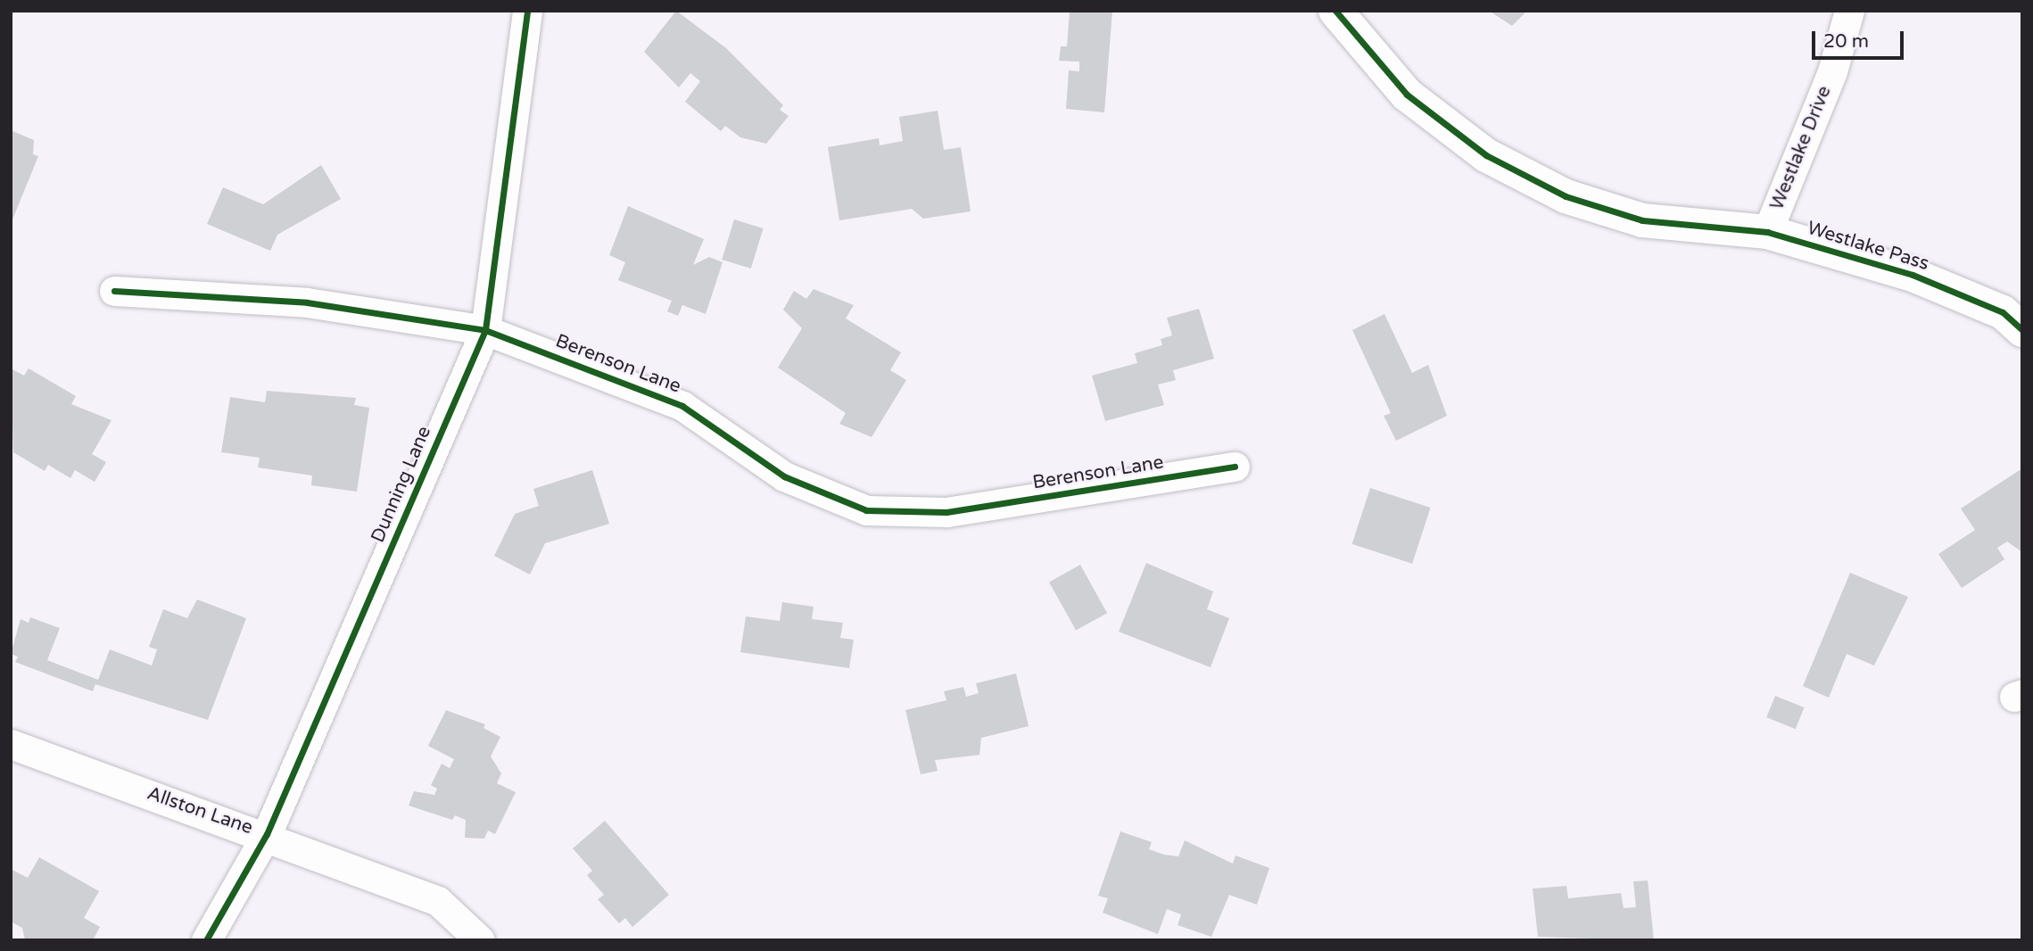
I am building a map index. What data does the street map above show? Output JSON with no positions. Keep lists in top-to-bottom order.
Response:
{
  "streets": {
    "street": [
      "Westlake Drive",
      "Westlake Pass",
      "Berenson Lane",
      "Dunning Lane",
      "Allston Lane"
    ]
  },
  "crossings": [
    ["Westlake Drive", "Westlake Pass"],
    ["Berenson Lane", "Dunning Lane"],
    ["Dunning Lane", "Allston Lane"]
  ],
  "scale_bar": "20 m"
}
